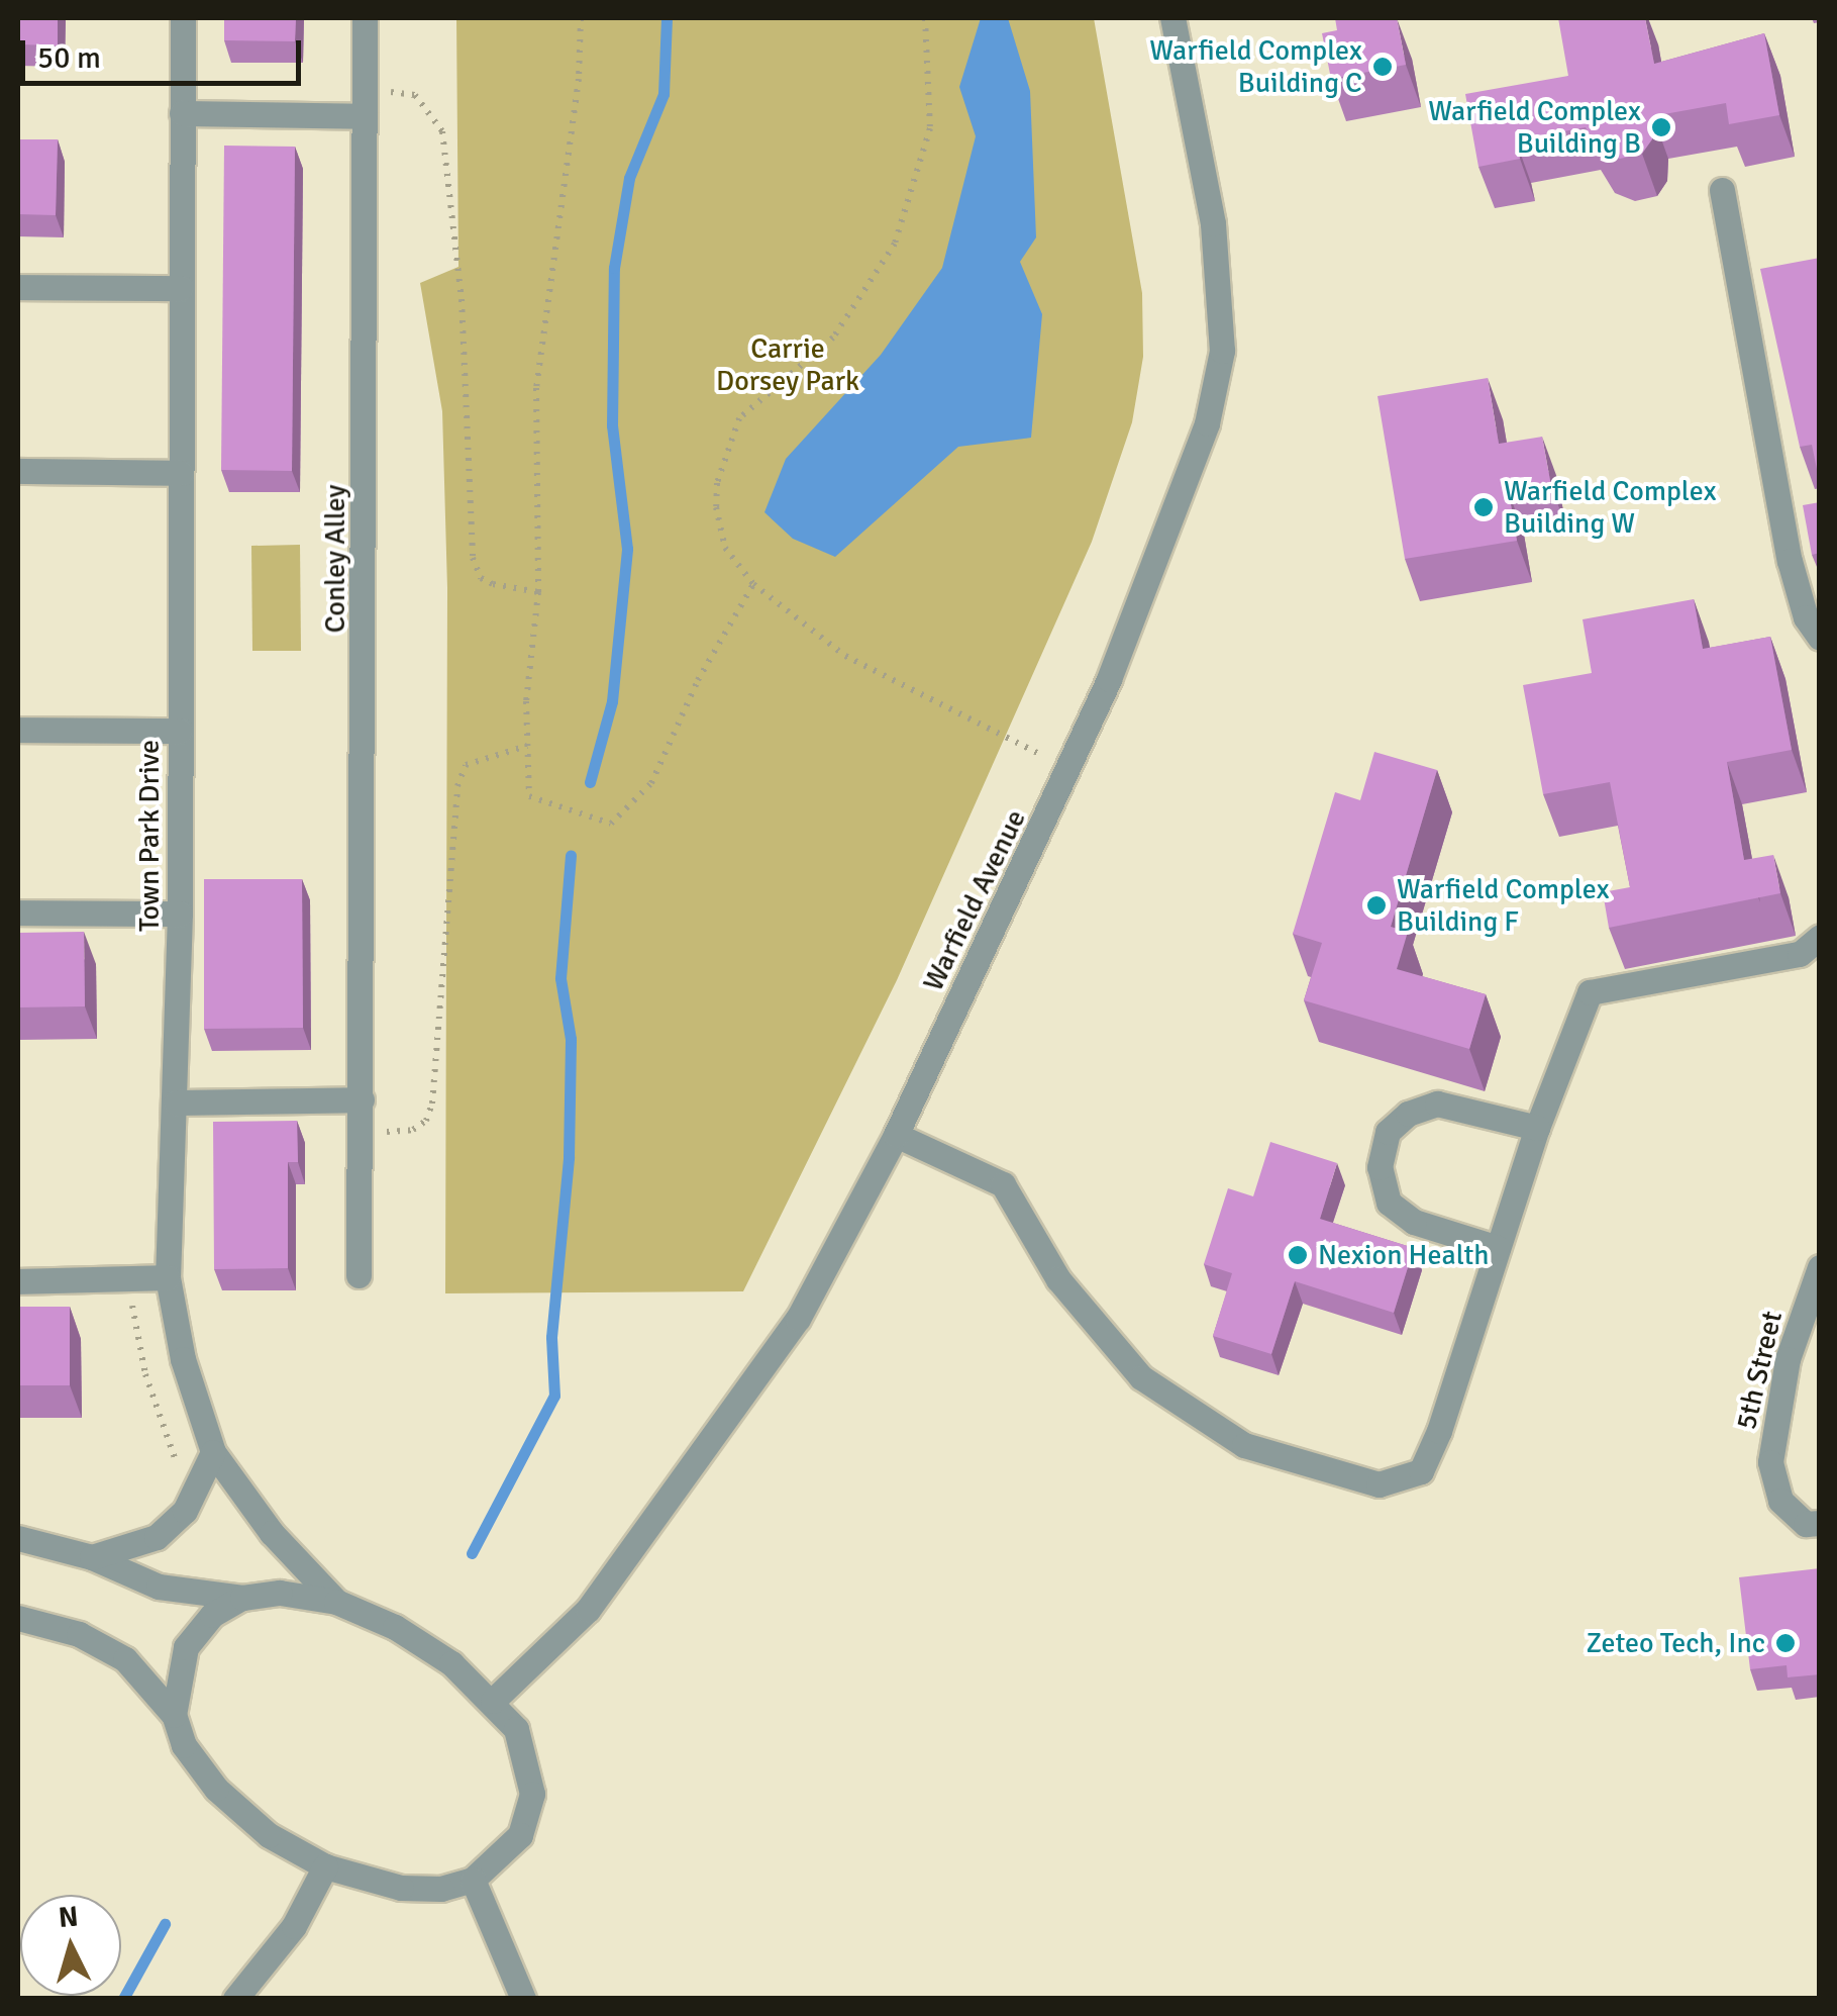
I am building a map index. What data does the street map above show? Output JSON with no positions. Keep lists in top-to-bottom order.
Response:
{
  "streets": {
    "street": [
      "Conley Alley",
      "Town Park Drive",
      "Warfield Avenue",
      "5th Street"
    ]
  },
  "crossings": [
    ["Town Park Drive", "Warfield Avenue"]
  ],
  "parks": ["Carrie Dorsey Park"],
  "places": [
    "Warfield Complex Building C",
    "Warfield Complex Building B",
    "Warfield Complex Building W",
    "Warfield Complex Building F",
    "Nexion Health",
    "Zeteo Tech, Inc"
  ],
  "scale_bar": "50 m",
  "north": "top"
}
